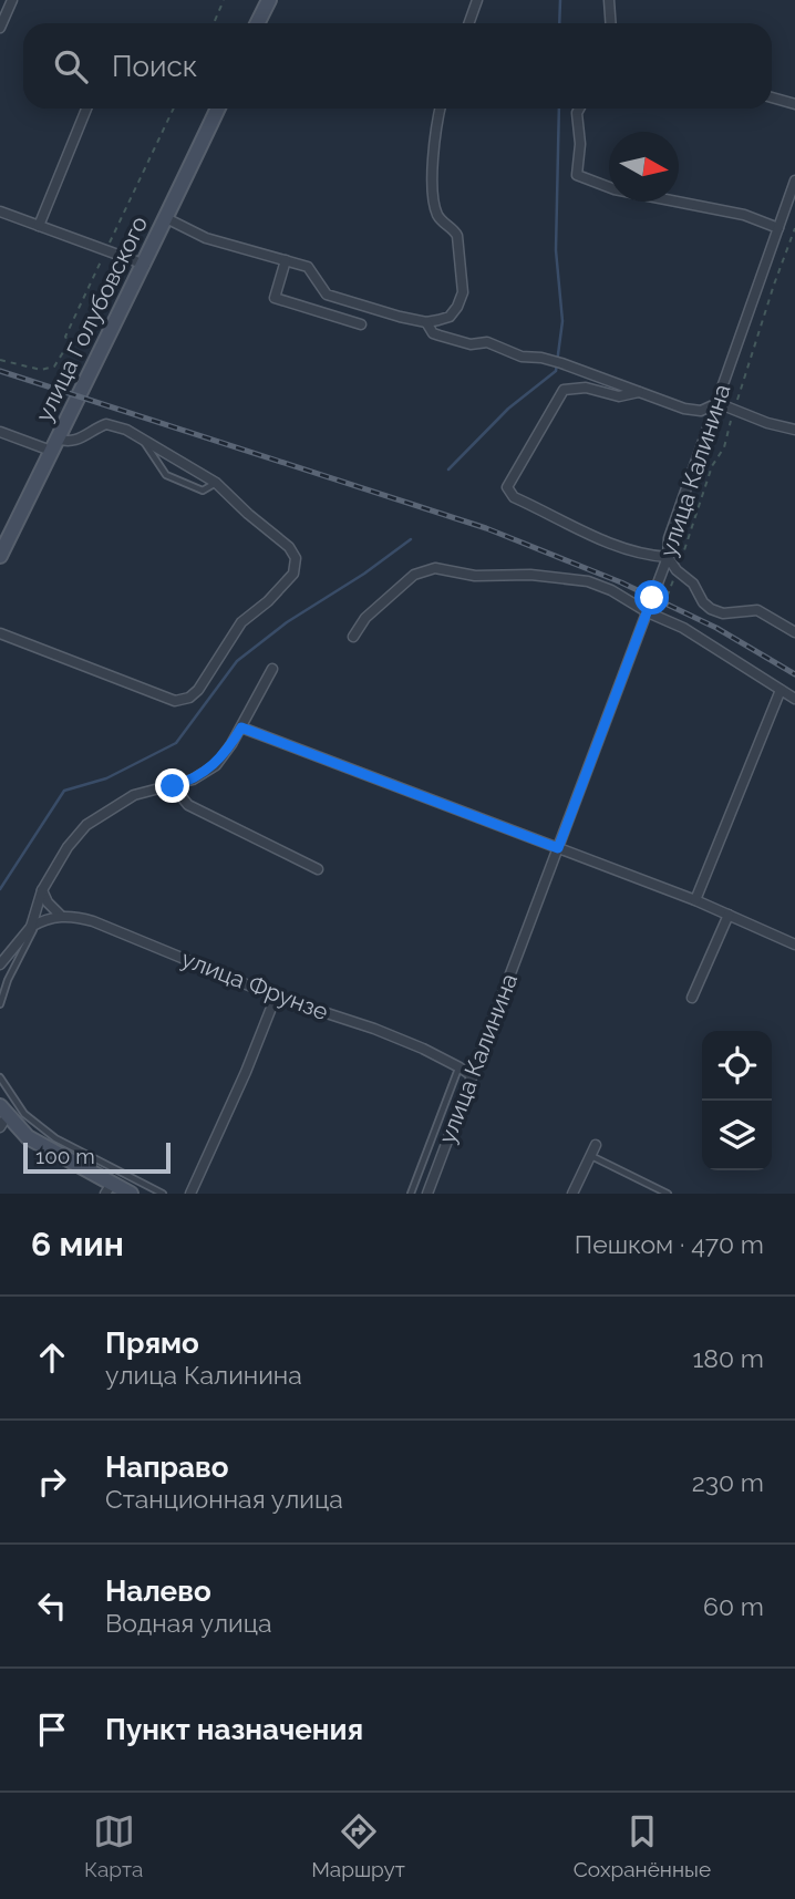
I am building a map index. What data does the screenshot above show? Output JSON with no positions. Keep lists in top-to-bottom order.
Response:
{
  "streets": {
    "street": ["улица Голубовского", "улица Калинина", "улица Фрунзе"]
  },
  "crossings": [
    ["улица Калинина", "улица Фрунзе"]
  ],
  "scale_bar": "100 m",
  "north": "right",
  "page": {
    "search": "Поиск",
    "scale": "100 m",
    "heading": ["6 мин", "Пешком · 470 m"],
    "list": [
      ["Прямо", "улица Калинина", "180 m"],
      ["Направо", "Станционная улица", "230 m"],
      ["Налево", "Водная улица", "60 m"],
      "Пункт назначения"
    ],
    "nav": ["Карта", "Маршрут", "Сохранённые"]
  }
}
